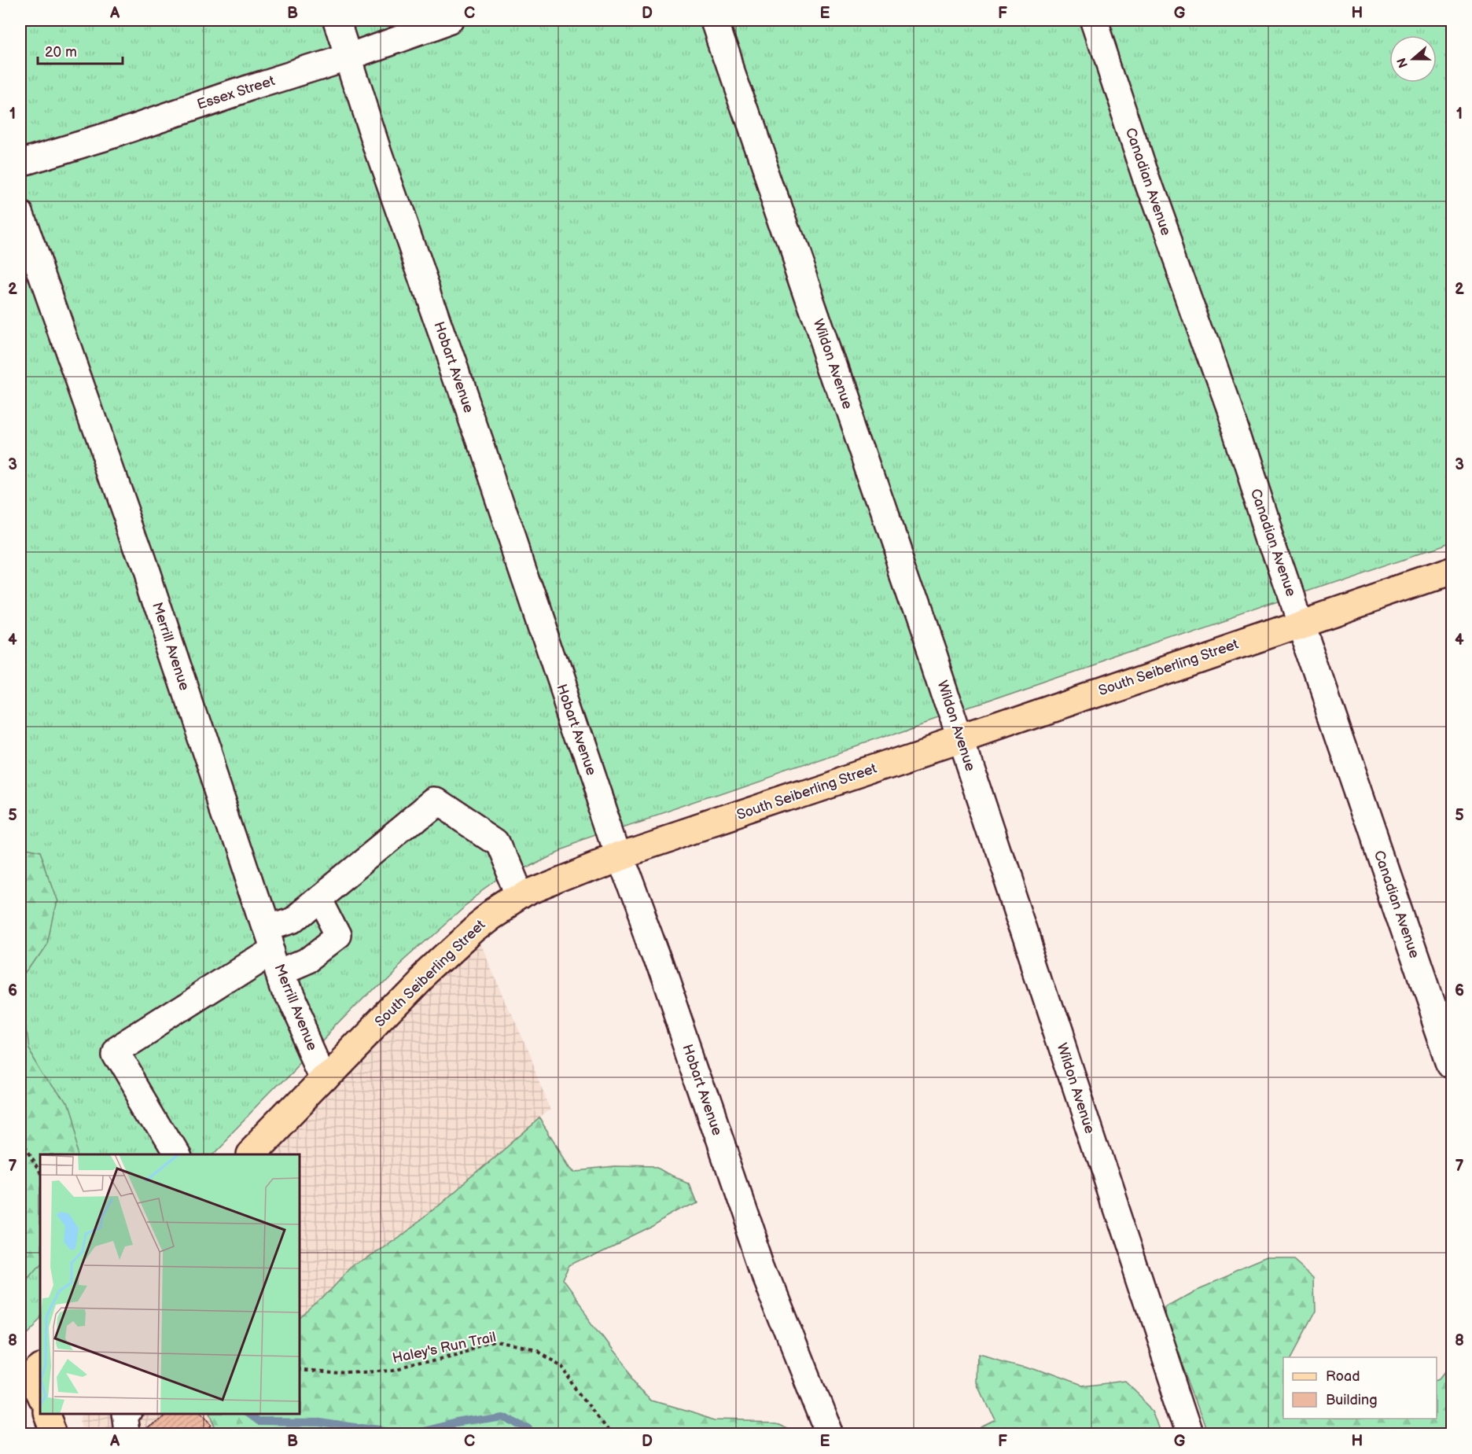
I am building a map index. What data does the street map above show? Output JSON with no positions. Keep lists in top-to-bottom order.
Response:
{
  "streets": {
    "main road": ["South Seiberling Street"],
    "street": [
      "Essex Street",
      "Canadian Avenue",
      "Wildon Avenue",
      "Hobart Avenue",
      "Merrill Avenue"
    ],
    "path": ["Haley's Run Trail"]
  },
  "crossings": [
    ["Essex Street", "Hobart Avenue"],
    ["Canadian Avenue", "South Seiberling Street"],
    ["Wildon Avenue", "South Seiberling Street"],
    ["Hobart Avenue", "South Seiberling Street"],
    ["Merrill Avenue", "South Seiberling Street"]
  ],
  "legend": ["Road", "Building"],
  "scale_bar": "20 m",
  "north": "left",
  "grid": {
    "columns": [
      "A",
      "B",
      "C",
      "D",
      "E",
      "F",
      "G",
      "H"
    ],
    "rows": [
      "1",
      "2",
      "3",
      "4",
      "5",
      "6",
      "7",
      "8"
    ]
  }
}
